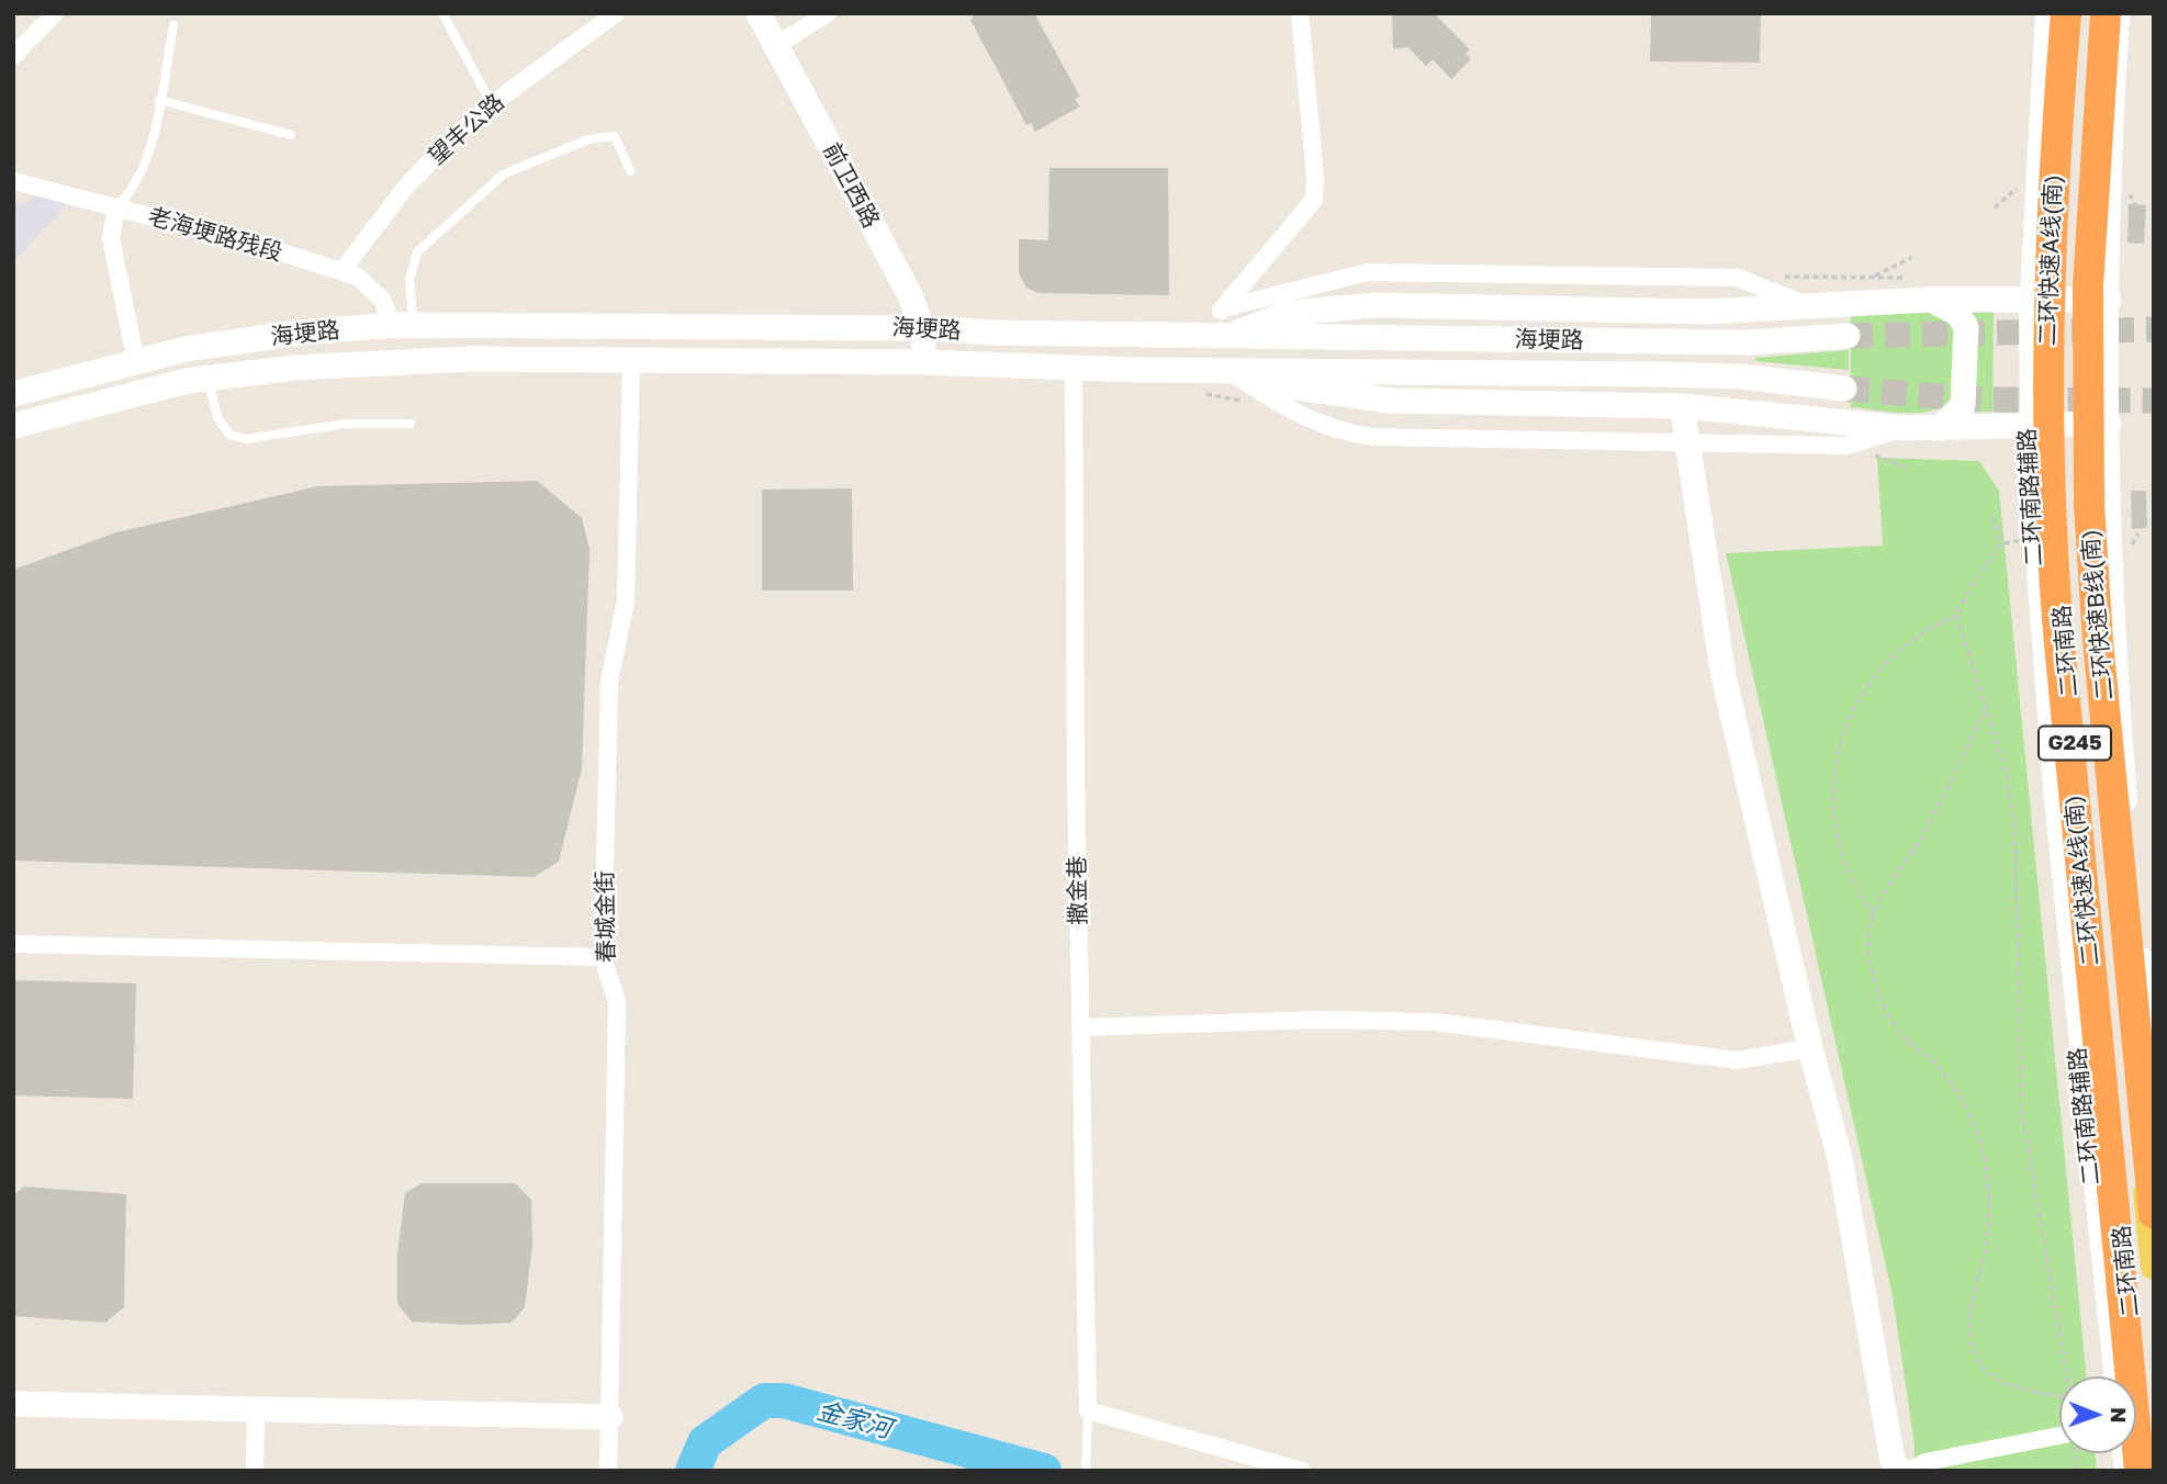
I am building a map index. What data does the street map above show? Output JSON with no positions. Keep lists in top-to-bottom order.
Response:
{
  "streets": {
    "highway": ["二环快速A线(南)", "二环快速B线(南)"],
    "main road": [
      "前卫西路",
      "海埂路",
      "二环南路",
      "G245"
    ],
    "street": [
      "望丰公路",
      "老海埂路残段",
      "二环南路辅路",
      "撒金巷",
      "春城金街"
    ]
  },
  "crossings": [
    ["望丰公路", "老海埂路残段"],
    ["前卫西路", "海埂路"],
    ["老海埂路残段", "海埂路"],
    ["海埂路", "撒金巷"],
    ["海埂路", "春城金街"],
    ["二环南路辅路", "二环南路"],
    ["二环快速B线(南)", "二环南路"]
  ],
  "water": ["金家河"],
  "north": "right"
}
